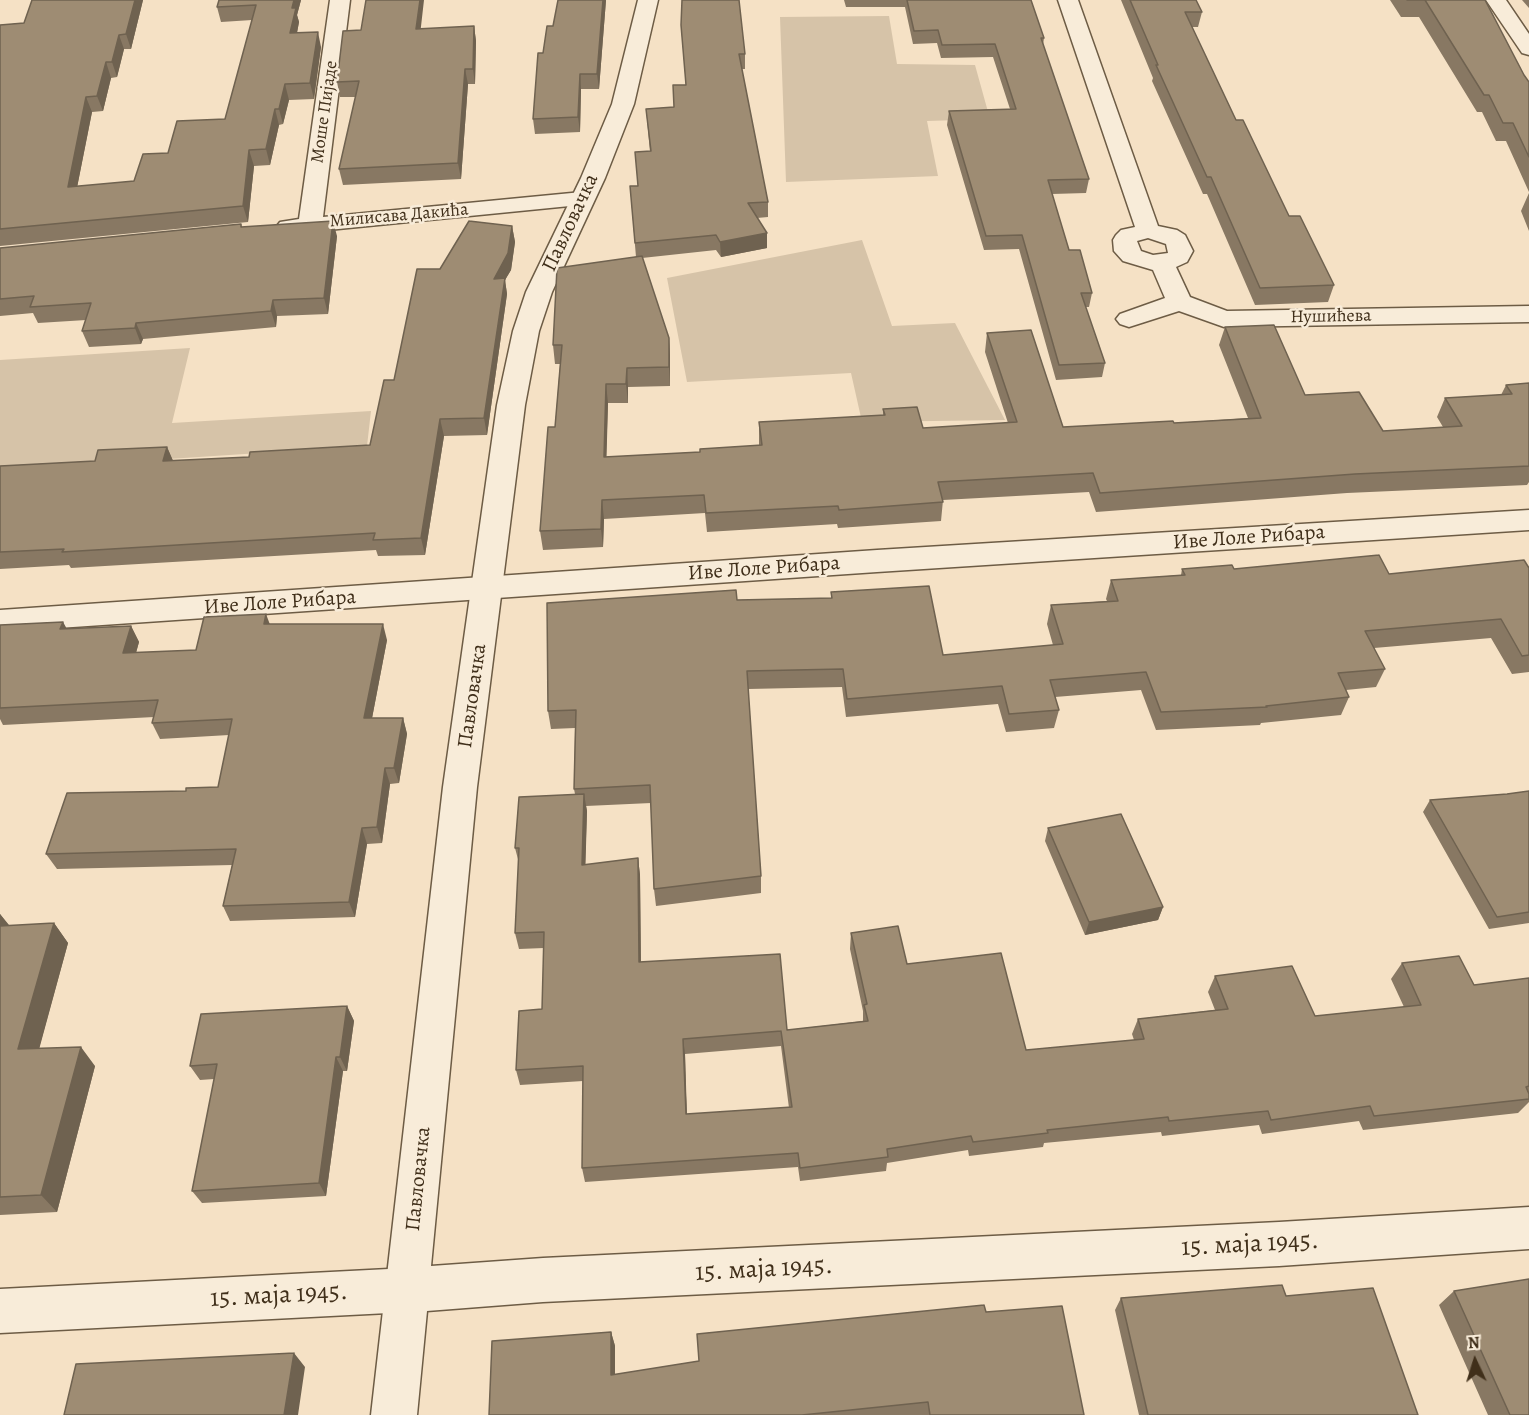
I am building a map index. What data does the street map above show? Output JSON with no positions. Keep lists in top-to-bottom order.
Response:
{
  "streets": {
    "street": [
      "Моше Пијаде",
      "Милисава Дакића",
      "Павловачка",
      "Нушићева",
      "Иве Лоле Рибара",
      "15. маја 1945."
    ]
  },
  "crossings": [
    ["Моше Пијаде", "Милисава Дакића"],
    ["Милисава Дакића", "Павловачка"],
    ["Павловачка", "Иве Лоле Рибара"],
    ["Павловачка", "15. маја 1945."]
  ],
  "north": "top"
}
